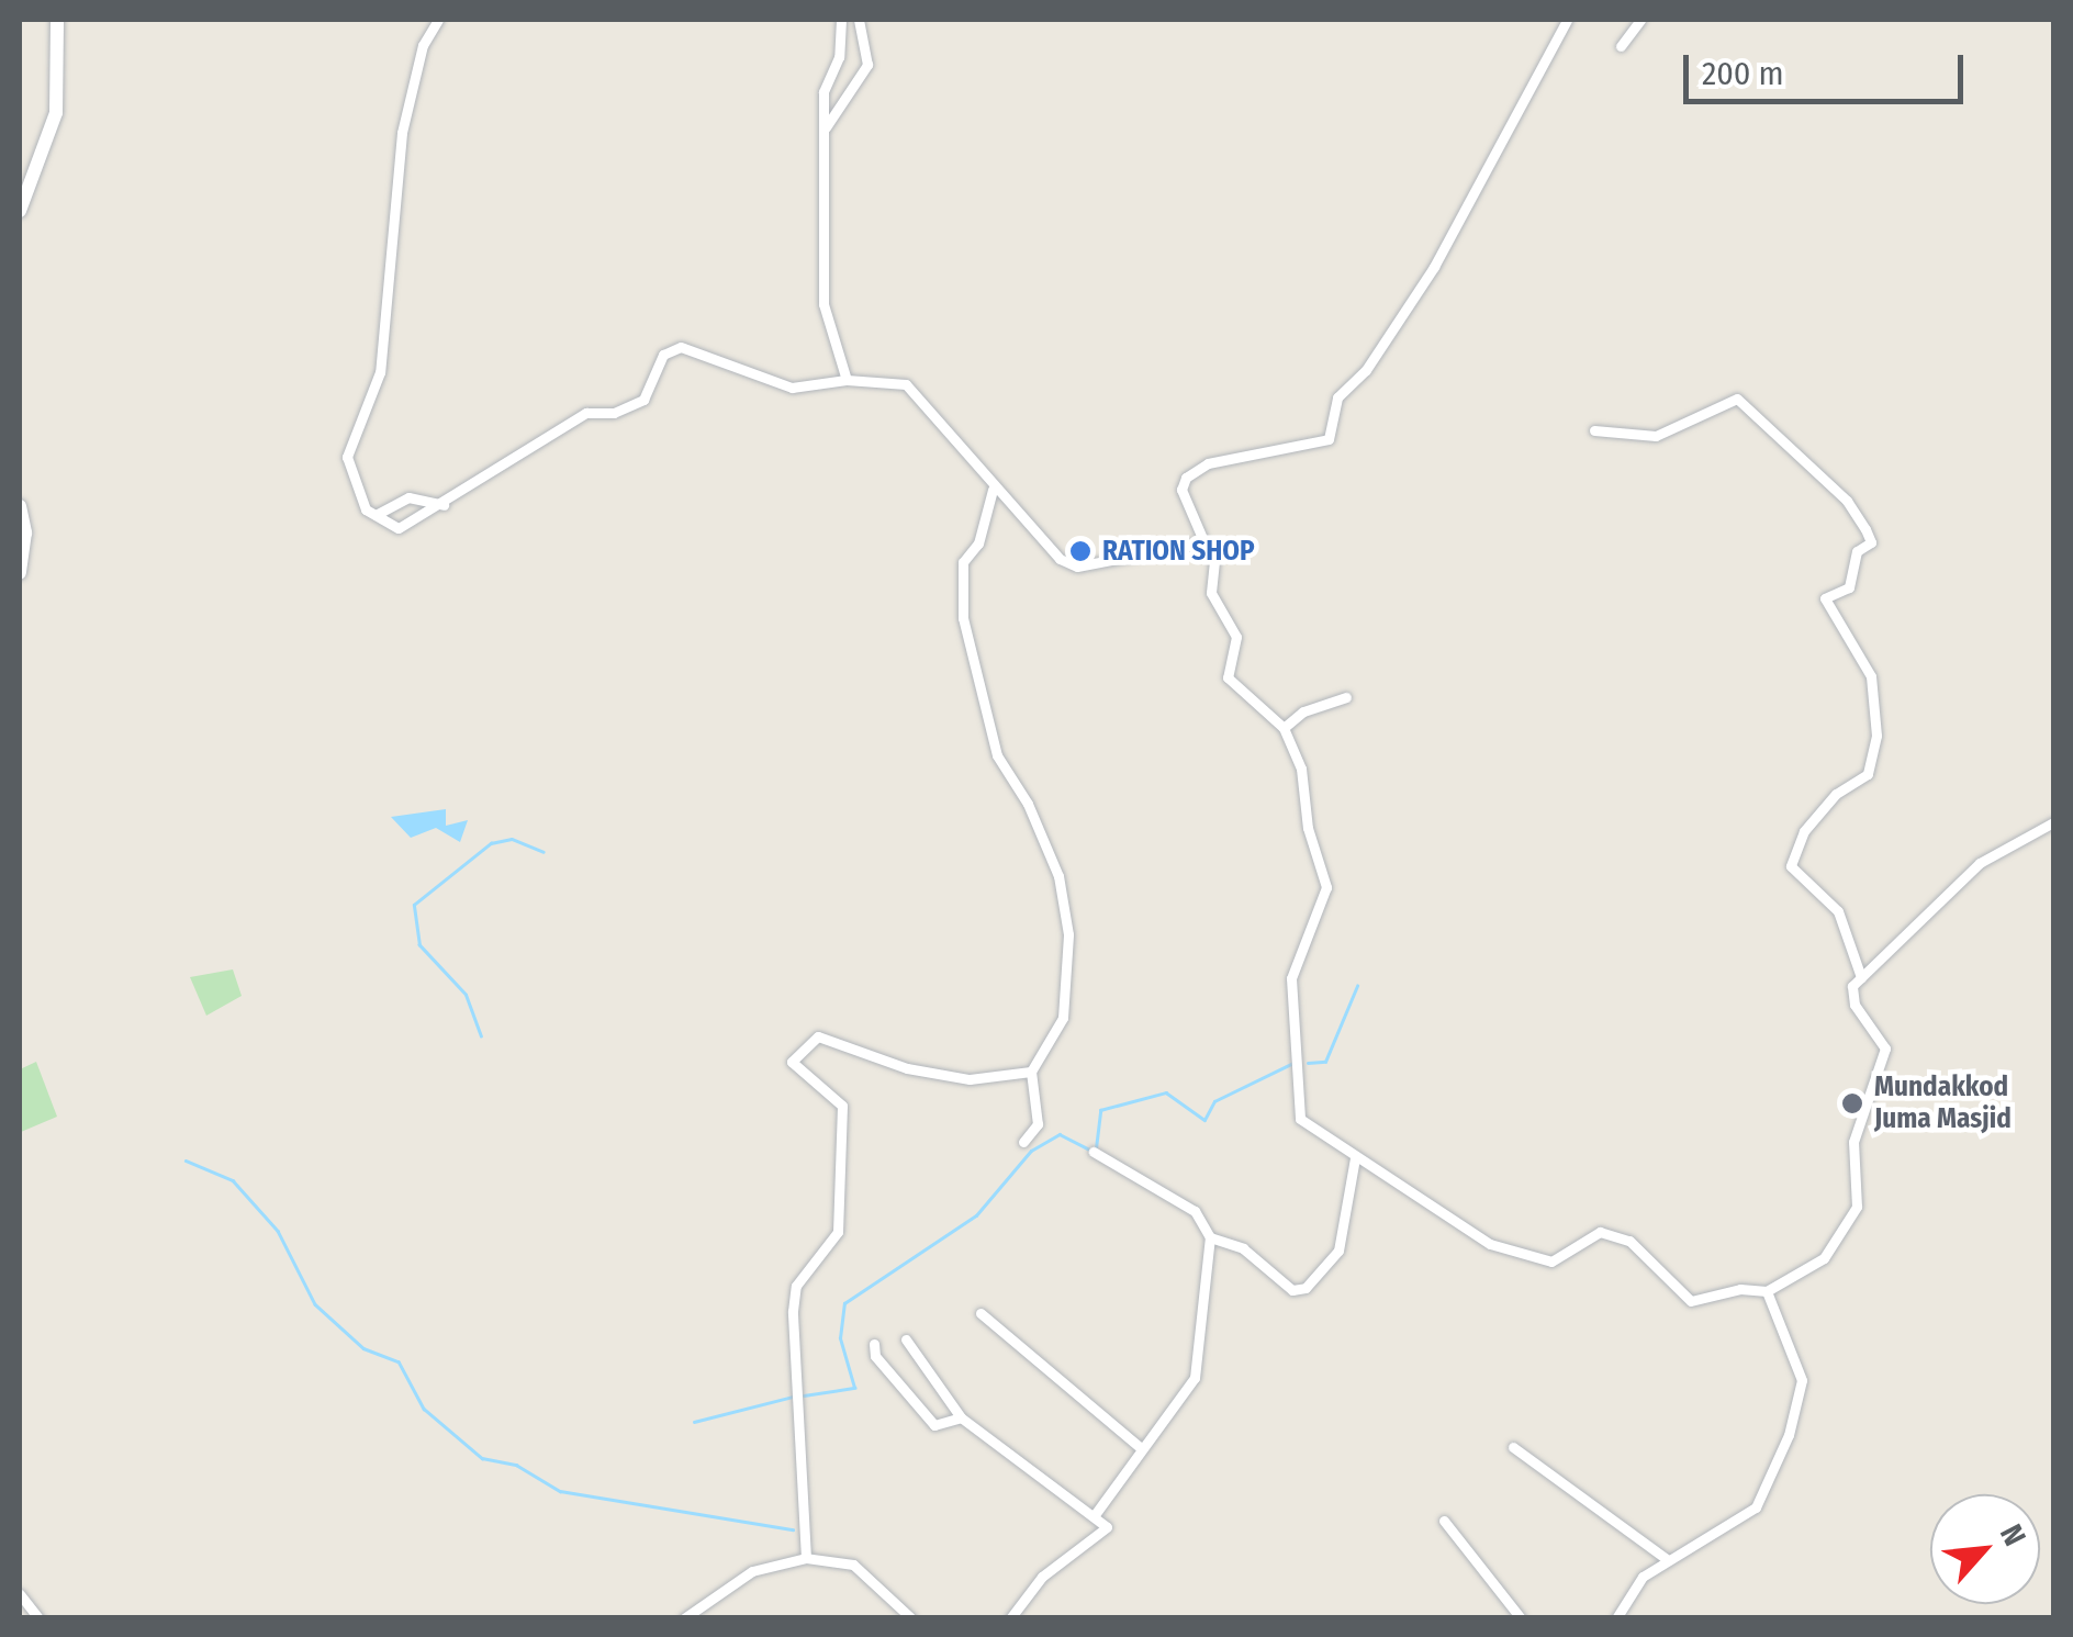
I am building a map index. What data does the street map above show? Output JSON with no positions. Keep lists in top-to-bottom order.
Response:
{
  "places": ["RATION SHOP", "Mundakkod Juma Masjid"],
  "scale_bar": "200 m",
  "north": "top right"
}
